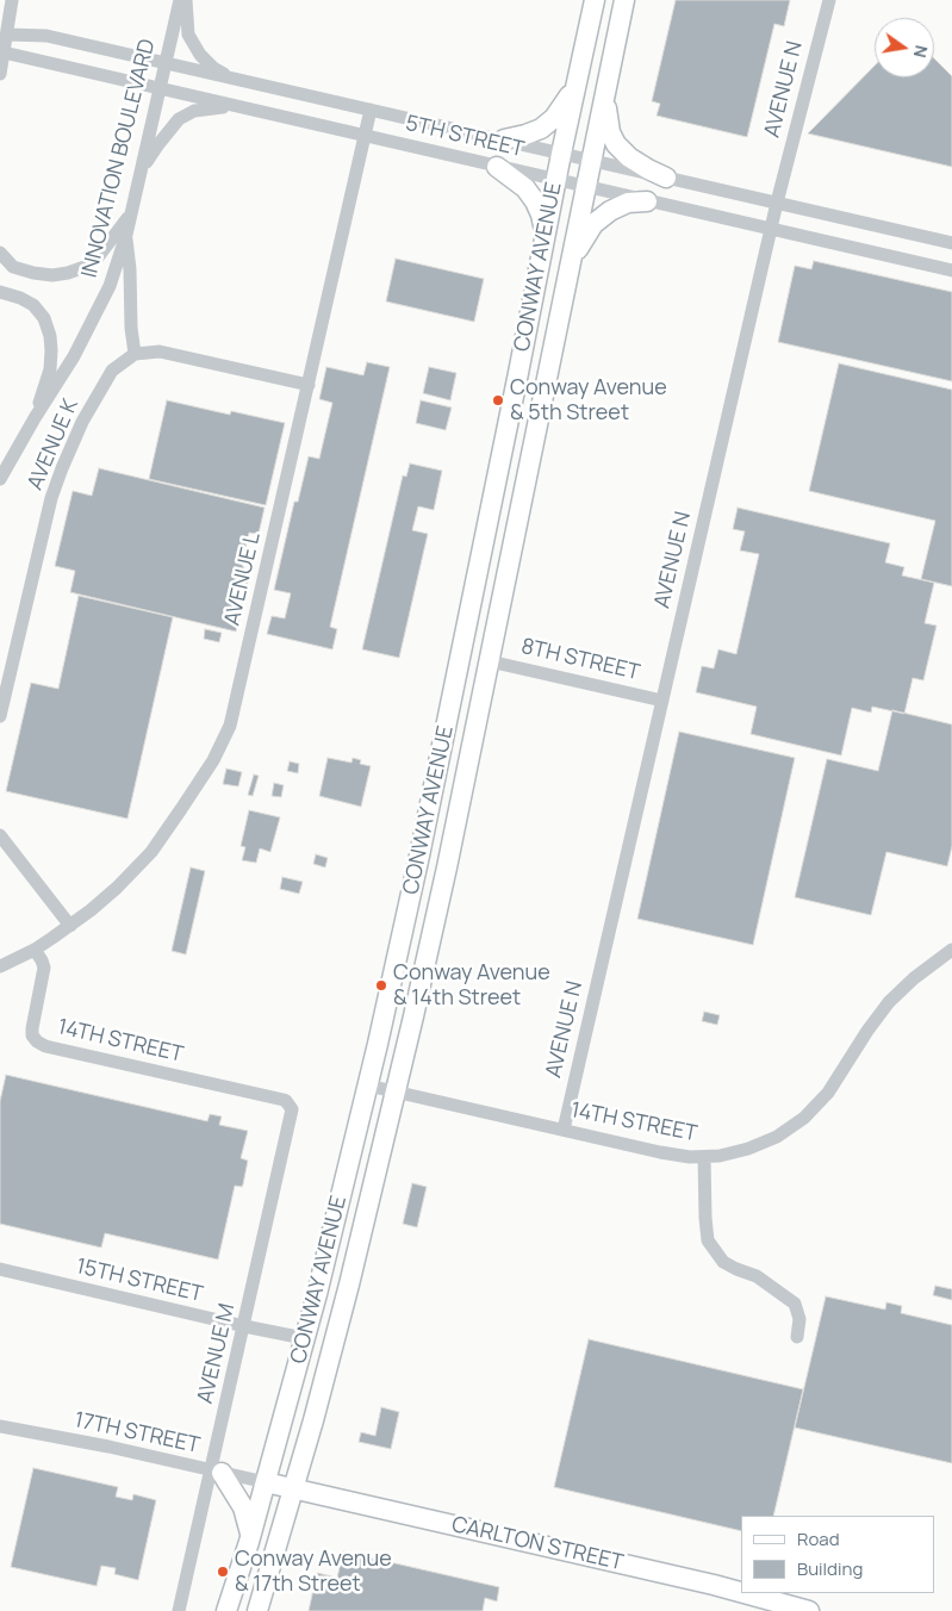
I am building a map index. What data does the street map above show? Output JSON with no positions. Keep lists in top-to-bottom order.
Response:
{
  "streets": {
    "street": [
      "AVENUE N",
      "5TH STREET",
      "INNOVATION BOULEVARD",
      "CONWAY AVENUE",
      "AVENUE K",
      "AVENUE L",
      "8TH STREET",
      "14TH STREET",
      "15TH STREET",
      "AVENUE M",
      "17TH STREET",
      "CARLTON STREET"
    ]
  },
  "crossings": [
    ["AVENUE N", "5TH STREET"],
    ["AVENUE N", "8TH STREET"],
    ["AVENUE N", "14TH STREET"],
    ["5TH STREET", "INNOVATION BOULEVARD"],
    ["5TH STREET", "CONWAY AVENUE"],
    ["5TH STREET", "AVENUE L"],
    ["CONWAY AVENUE", "8TH STREET"],
    ["CONWAY AVENUE", "14TH STREET"],
    ["CONWAY AVENUE", "15TH STREET"],
    ["CONWAY AVENUE", "17TH STREET"],
    ["CONWAY AVENUE", "CARLTON STREET"],
    ["AVENUE L", "14TH STREET"],
    ["14TH STREET", "AVENUE M"],
    ["15TH STREET", "AVENUE M"],
    ["AVENUE M", "17TH STREET"],
    ["17TH STREET", "CARLTON STREET"]
  ],
  "places": ["Conway Avenue & 5th Street", "Conway Avenue & 14th Street", "Conway Avenue & 17th Street"],
  "legend": ["Road", "Building"],
  "north": "right"
}
